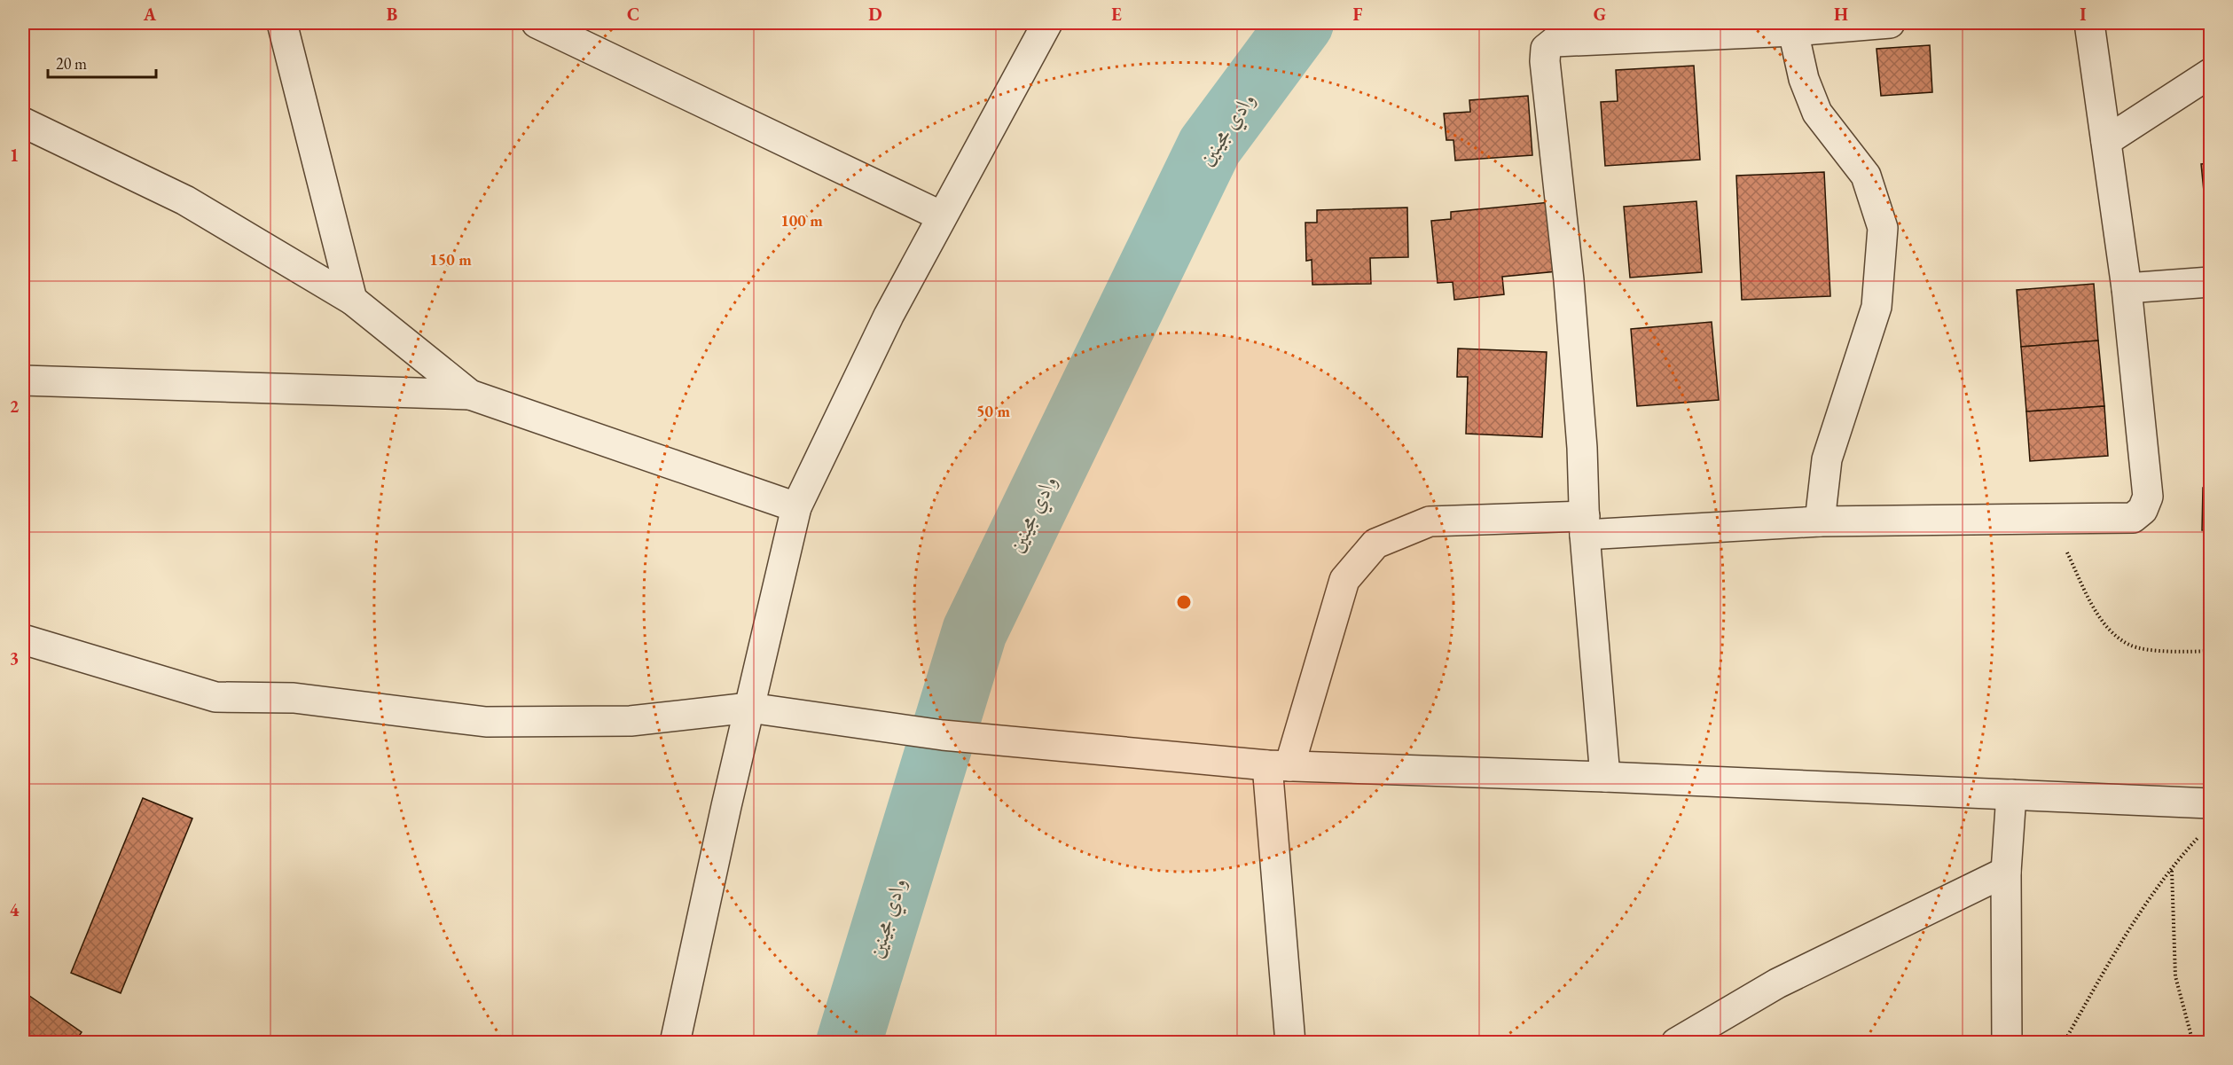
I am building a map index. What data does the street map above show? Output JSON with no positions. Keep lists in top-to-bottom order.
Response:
{
  "water": ["وادي مجينين"],
  "scale_bar": "20 m",
  "grid": {
    "columns": [
      "A",
      "B",
      "C",
      "D",
      "E",
      "F",
      "G",
      "H",
      "I"
    ],
    "rows": [
      "1",
      "2",
      "3",
      "4"
    ]
  },
  "rings": ["100 m", "150 m", "50 m"]
}
